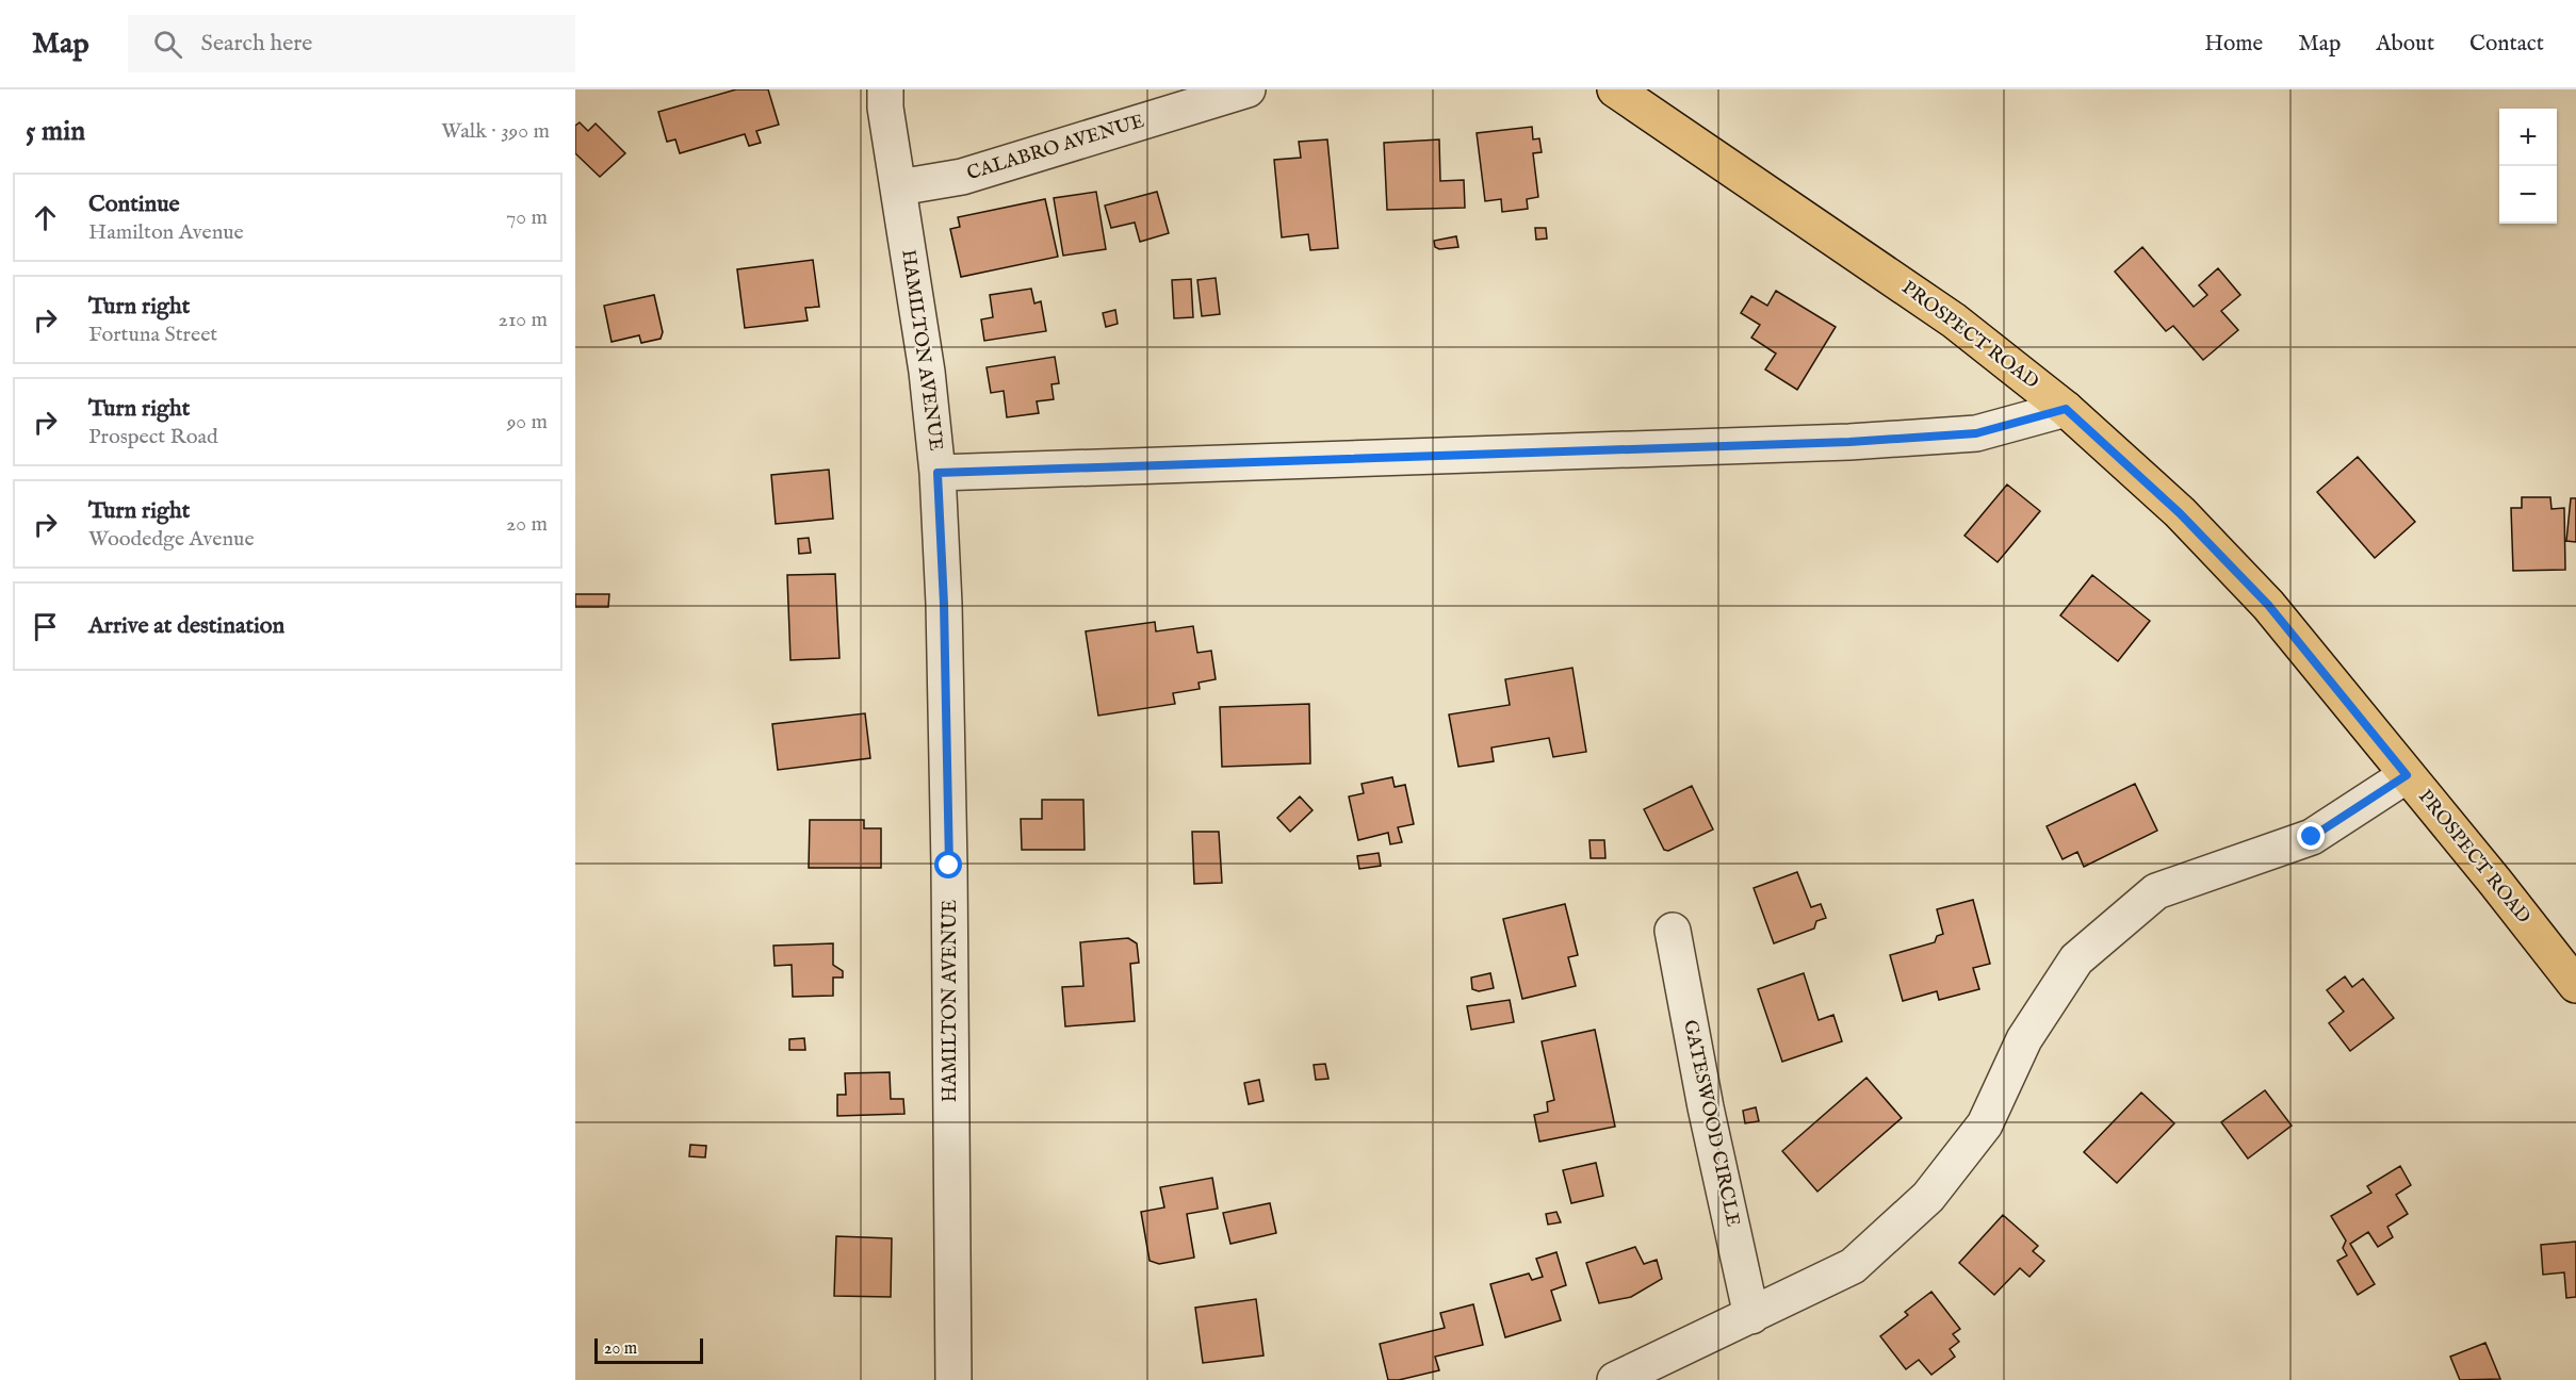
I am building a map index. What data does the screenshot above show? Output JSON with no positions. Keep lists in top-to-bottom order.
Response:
{
  "streets": {
    "main road": ["PROSPECT ROAD"],
    "street": ["CALABRO AVENUE", "HAMILTON AVENUE", "GATESWOOD CIRCLE"]
  },
  "crossings": [
    ["CALABRO AVENUE", "HAMILTON AVENUE"]
  ],
  "scale_bar": "20 m",
  "page": {
    "header": "Map",
    "search": "Search here",
    "nav": [
      "Home",
      "Map",
      "About",
      "Contact"
    ],
    "heading": ["5 min", "Walk · 390 m"],
    "map_buttons": ["+", "−"],
    "list": [
      ["Continue", "Hamilton Avenue", "70 m"],
      ["Turn right", "Fortuna Street", "210 m"],
      ["Turn right", "Prospect Road", "90 m"],
      ["Turn right", "Woodedge Avenue", "20 m"],
      "Arrive at destination"
    ],
    "scale": "20 m"
  }
}
